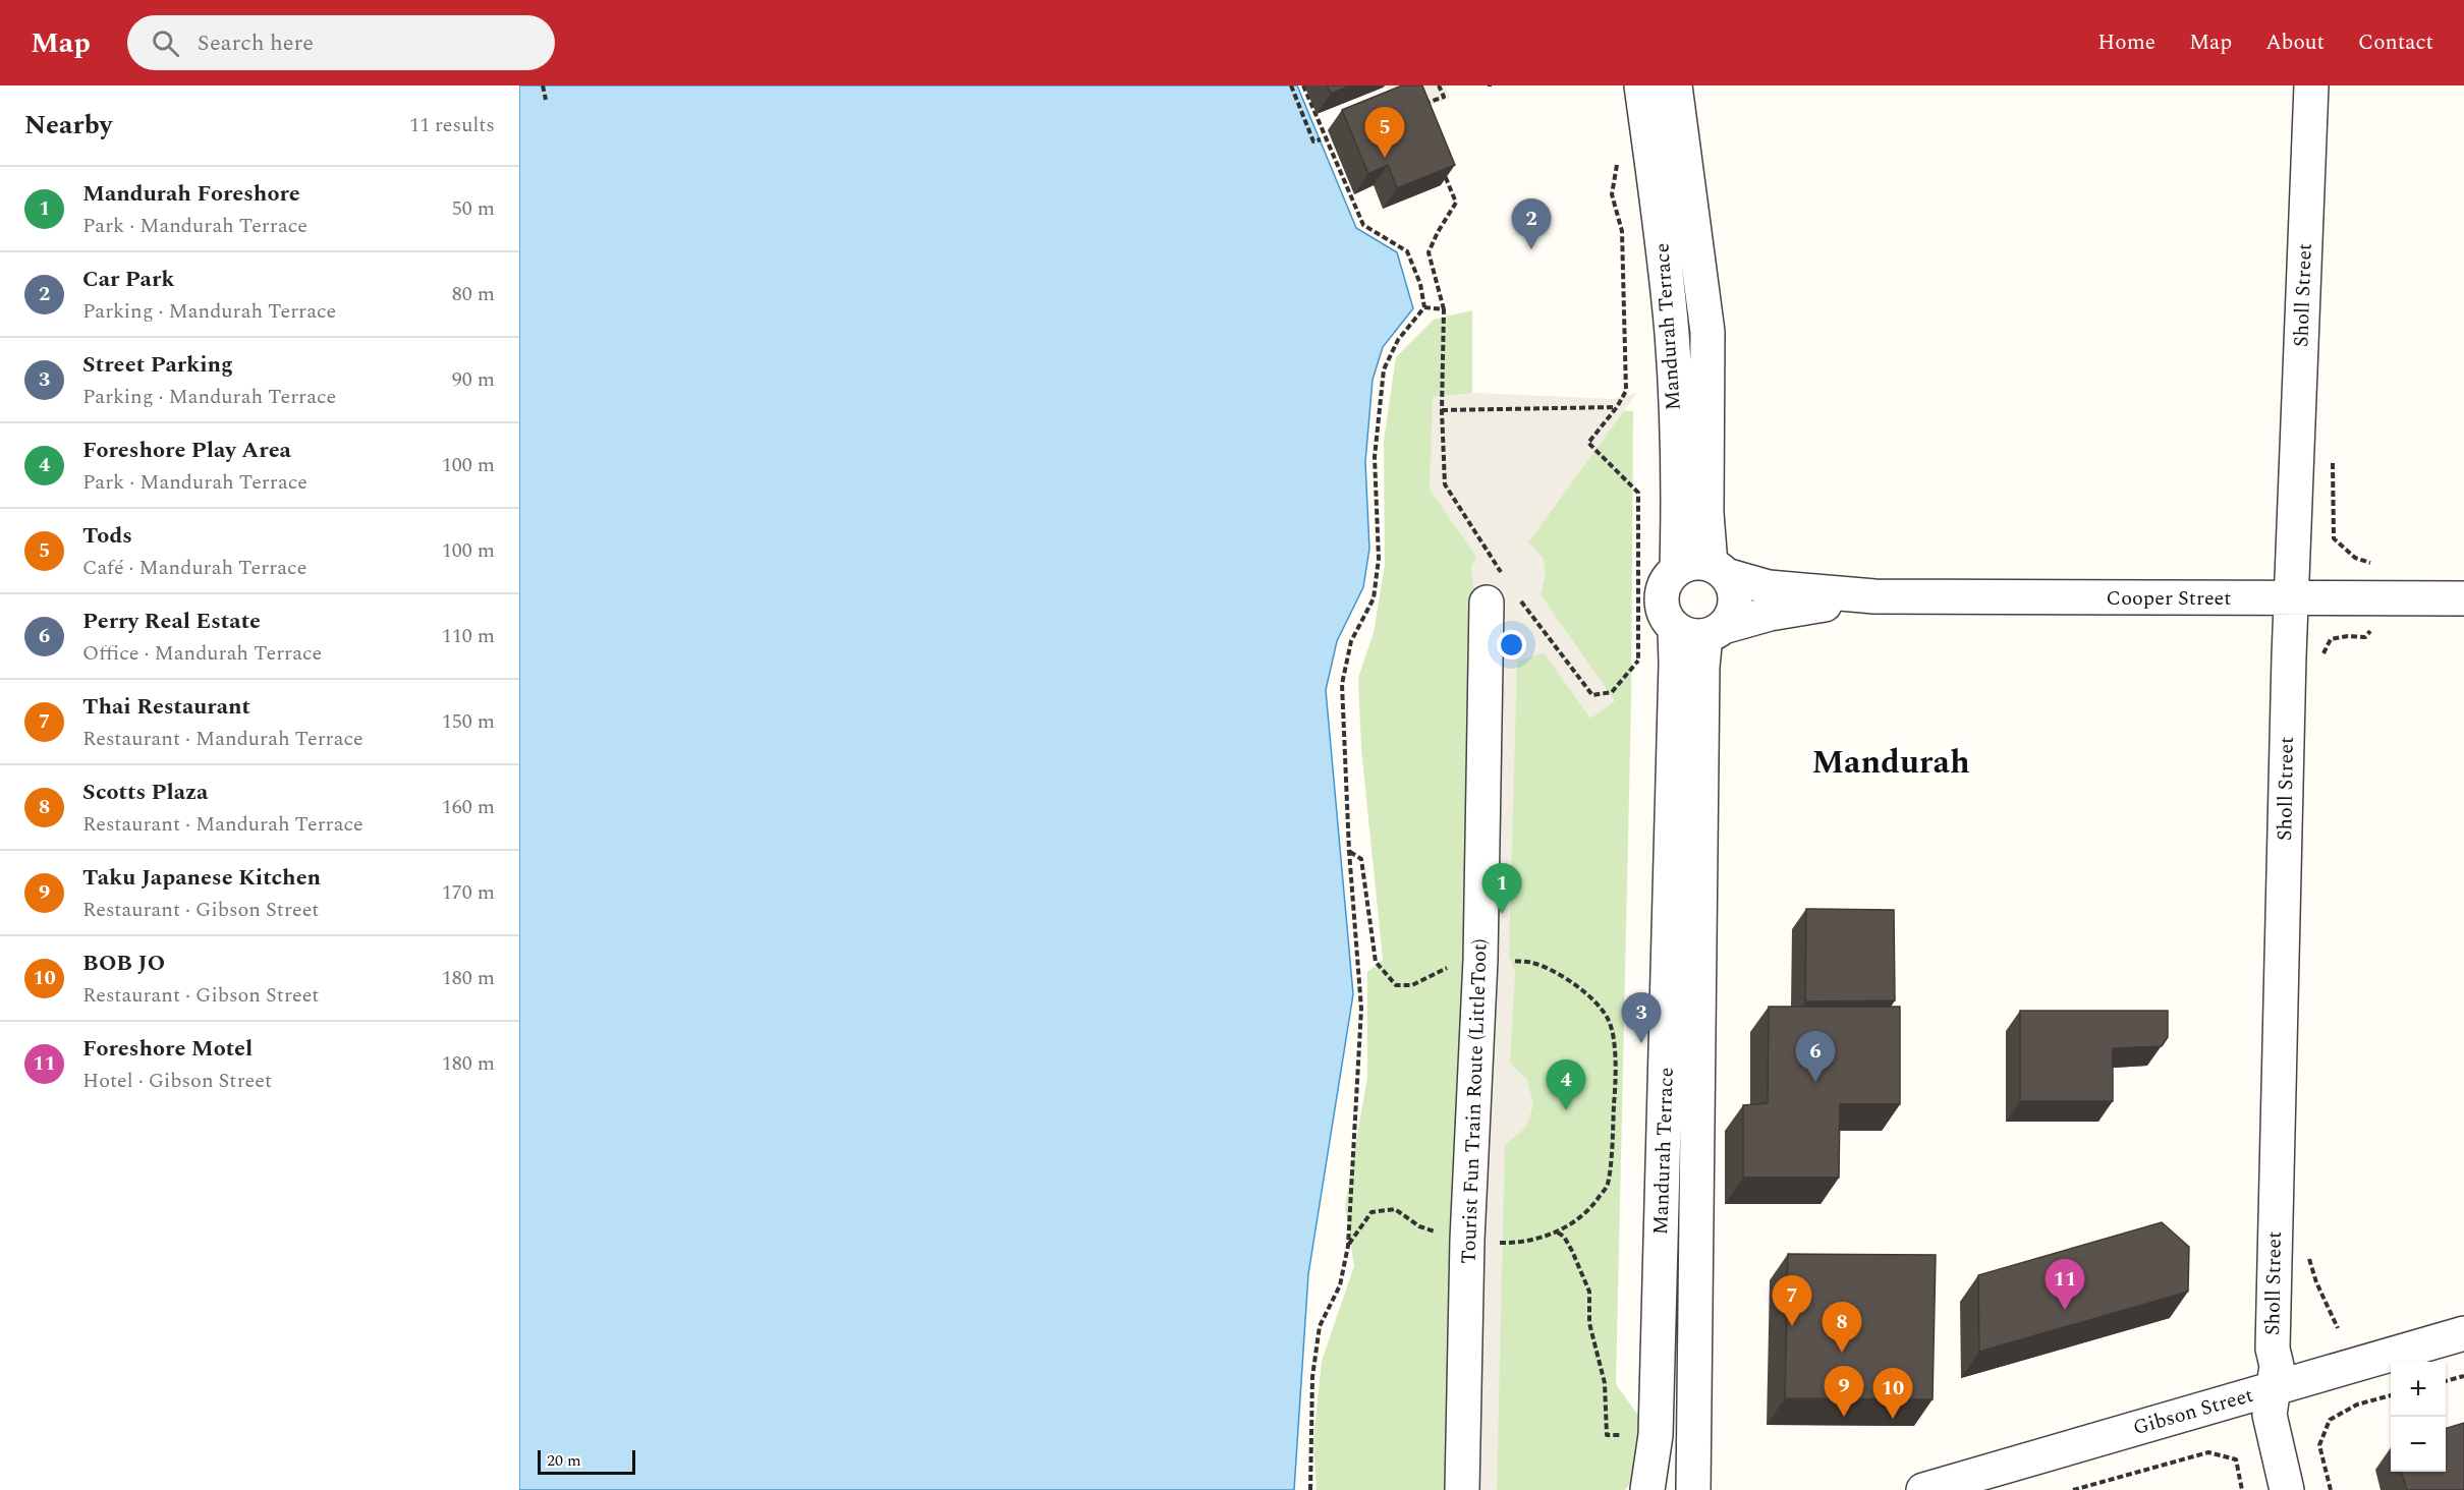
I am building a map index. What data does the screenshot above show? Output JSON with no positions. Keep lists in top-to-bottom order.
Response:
{
  "streets": {
    "street": [
      "Sholl Street",
      "Mandurah Terrace",
      "Cooper Street",
      "Tourist Fun Train Route (LittleToot)",
      "Gibson Street"
    ]
  },
  "crossings": [
    ["Sholl Street", "Cooper Street"],
    ["Sholl Street", "Gibson Street"],
    ["Mandurah Terrace", "Cooper Street"]
  ],
  "districts": ["Mandurah"],
  "scale_bar": "20 m",
  "page": {
    "header": "Map",
    "search": "Search here",
    "nav": [
      "Home",
      "Map",
      "About",
      "Contact"
    ],
    "heading": ["Nearby", "11 results"],
    "pins": [
      "5",
      "2",
      "1",
      "3",
      "6",
      "4",
      "11",
      "7",
      "8",
      "9",
      "10"
    ],
    "list": [
      {
        "mark": "1",
        "name": "Mandurah Foreshore",
        "note": "Park · Mandurah Terrace",
        "value": "50 m"
      },
      {
        "mark": "2",
        "name": "Car Park",
        "note": "Parking · Mandurah Terrace",
        "value": "80 m"
      },
      {
        "mark": "3",
        "name": "Street Parking",
        "note": "Parking · Mandurah Terrace",
        "value": "90 m"
      },
      {
        "mark": "4",
        "name": "Foreshore Play Area",
        "note": "Park · Mandurah Terrace",
        "value": "100 m"
      },
      {
        "mark": "5",
        "name": "Tods",
        "note": "Café · Mandurah Terrace",
        "value": "100 m"
      },
      {
        "mark": "6",
        "name": "Perry Real Estate",
        "note": "Office · Mandurah Terrace",
        "value": "110 m"
      },
      {
        "mark": "7",
        "name": "Thai Restaurant",
        "note": "Restaurant · Mandurah Terrace",
        "value": "150 m"
      },
      {
        "mark": "8",
        "name": "Scotts Plaza",
        "note": "Restaurant · Mandurah Terrace",
        "value": "160 m"
      },
      {
        "mark": "9",
        "name": "Taku Japanese Kitchen",
        "note": "Restaurant · Gibson Street",
        "value": "170 m"
      },
      {
        "mark": "10",
        "name": "BOB JO",
        "note": "Restaurant · Gibson Street",
        "value": "180 m"
      },
      {
        "mark": "11",
        "name": "Foreshore Motel",
        "note": "Hotel · Gibson Street",
        "value": "180 m"
      }
    ],
    "map_buttons": ["+", "−"],
    "scale": "20 m"
  }
}
